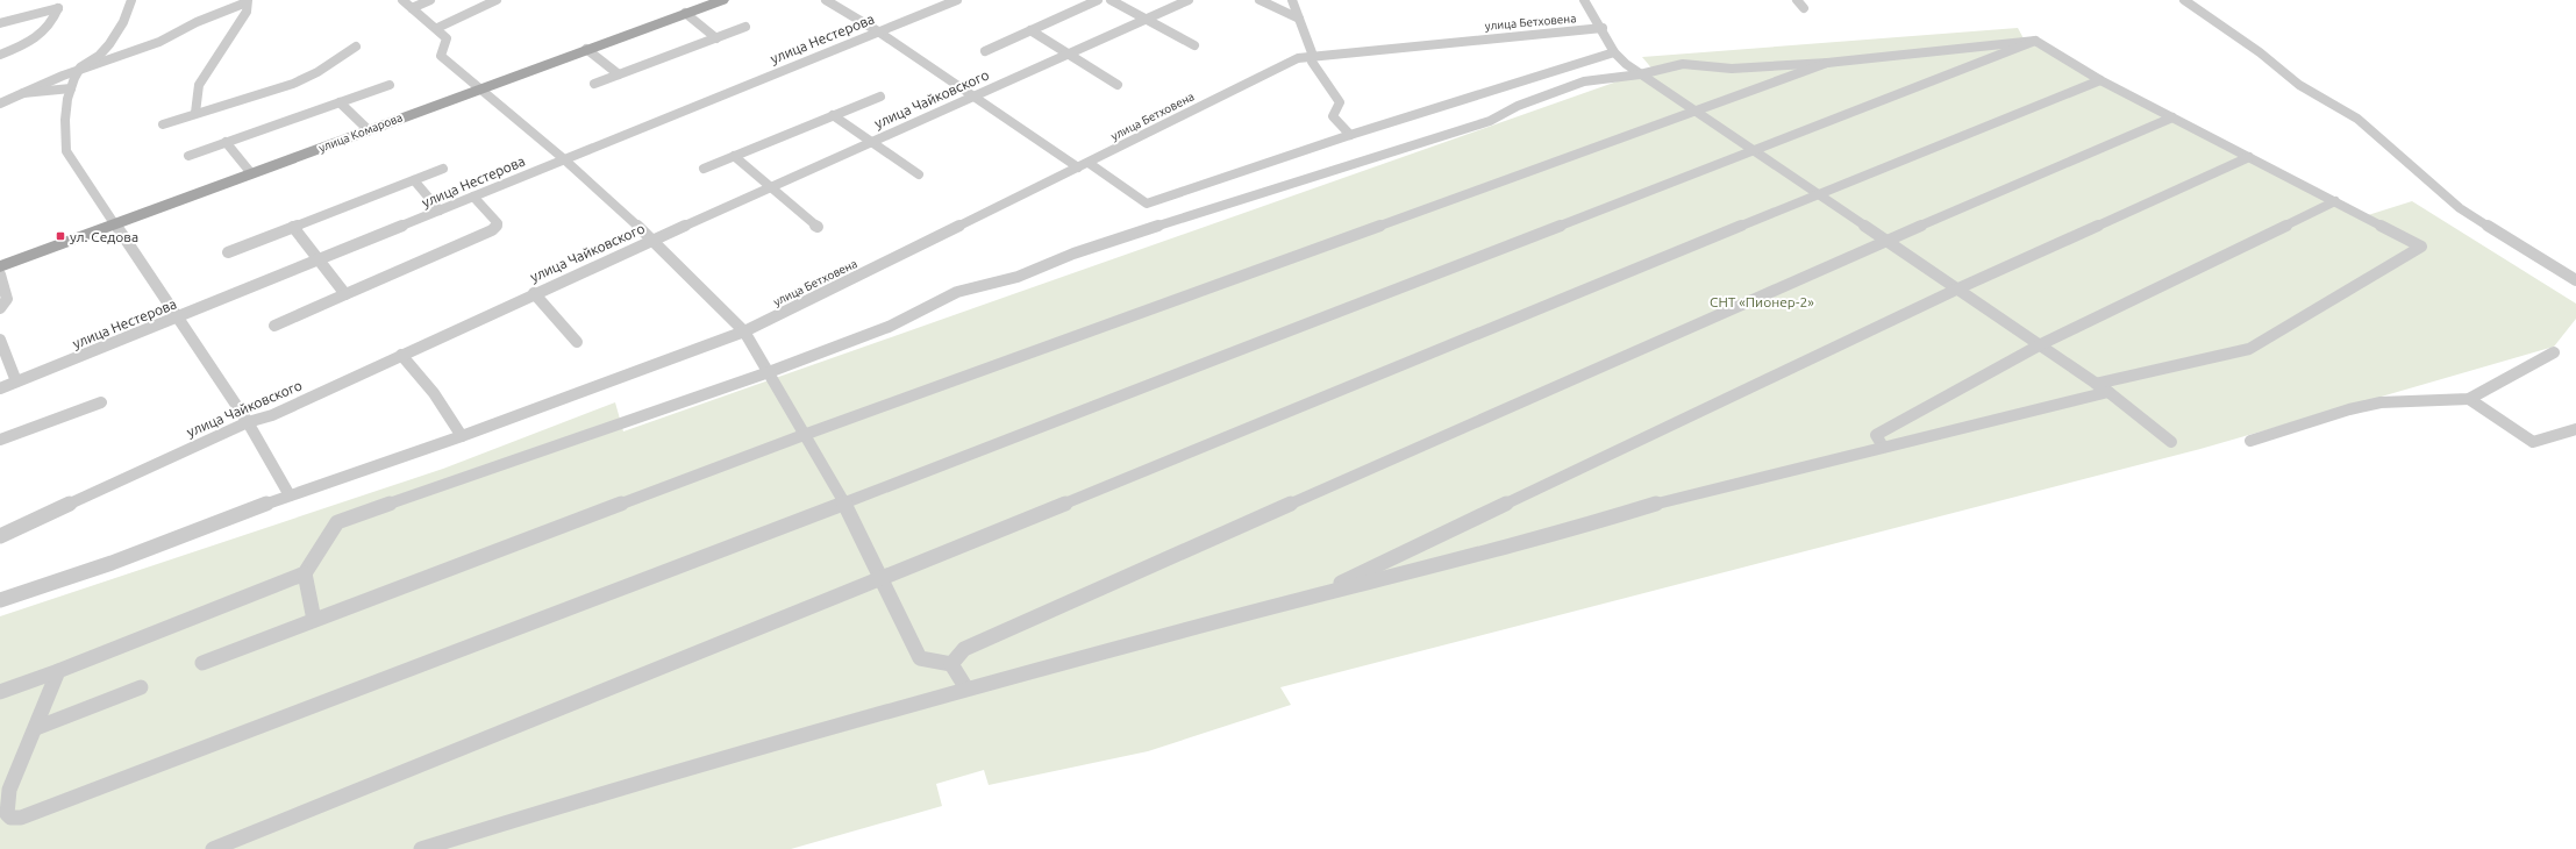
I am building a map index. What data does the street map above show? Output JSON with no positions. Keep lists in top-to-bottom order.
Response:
{
  "streets": {
    "main road": ["улица Комарова"],
    "street": ["улица Бетховена", "улица Нестерова", "улица Чайковского"]
  },
  "parks": ["СНТ «Пионер-2»"],
  "places": {
    "transit": ["ул. Седова"]
  }
}
